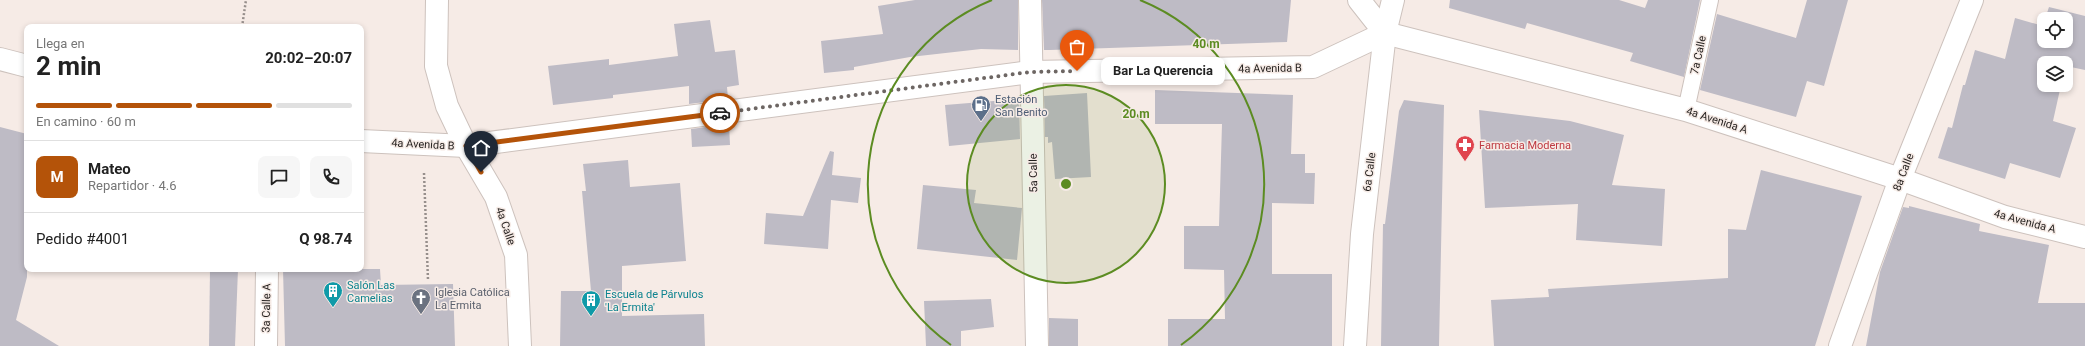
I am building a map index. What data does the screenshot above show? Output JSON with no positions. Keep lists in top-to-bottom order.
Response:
{
  "streets": {
    "street": [
      "4a Avenida B",
      "4a Avenida A",
      "6a Calle",
      "8a Calle",
      "5a Calle",
      "4a Calle",
      "3a Calle A"
    ],
    "lane": ["7a Calle"]
  },
  "crossings": [
    ["7a Calle", "4a Avenida A"],
    ["4a Avenida B", "4a Avenida A"],
    ["4a Avenida B", "6a Calle"],
    ["4a Avenida B", "5a Calle"],
    ["4a Avenida B", "4a Calle"],
    ["4a Avenida A", "6a Calle"],
    ["4a Avenida A", "8a Calle"]
  ],
  "places": {
    "other": ["Bar La Querencia"],
    "fuel station": ["Estación San Benito"],
    "pharmacy": ["Farmacia Moderna"],
    "building": ["Salón Las Camelias", "Escuela de Párvulos 'La Ermita'"],
    "church": ["Iglesia Católica La Ermita"]
  },
  "page": {
    "heading": ["2 min", "Llega en", "20:02–20:07"],
    "panel": [
      "Mateo",
      "Repartidor · 4.6",
      "Pedido #4001",
      "Q 98.74"
    ],
    "bubble": "Bar La Querencia",
    "bar": "En camino · 60 m",
    "round": "M"
  },
  "rings": ["40 m", "20 m"]
}
